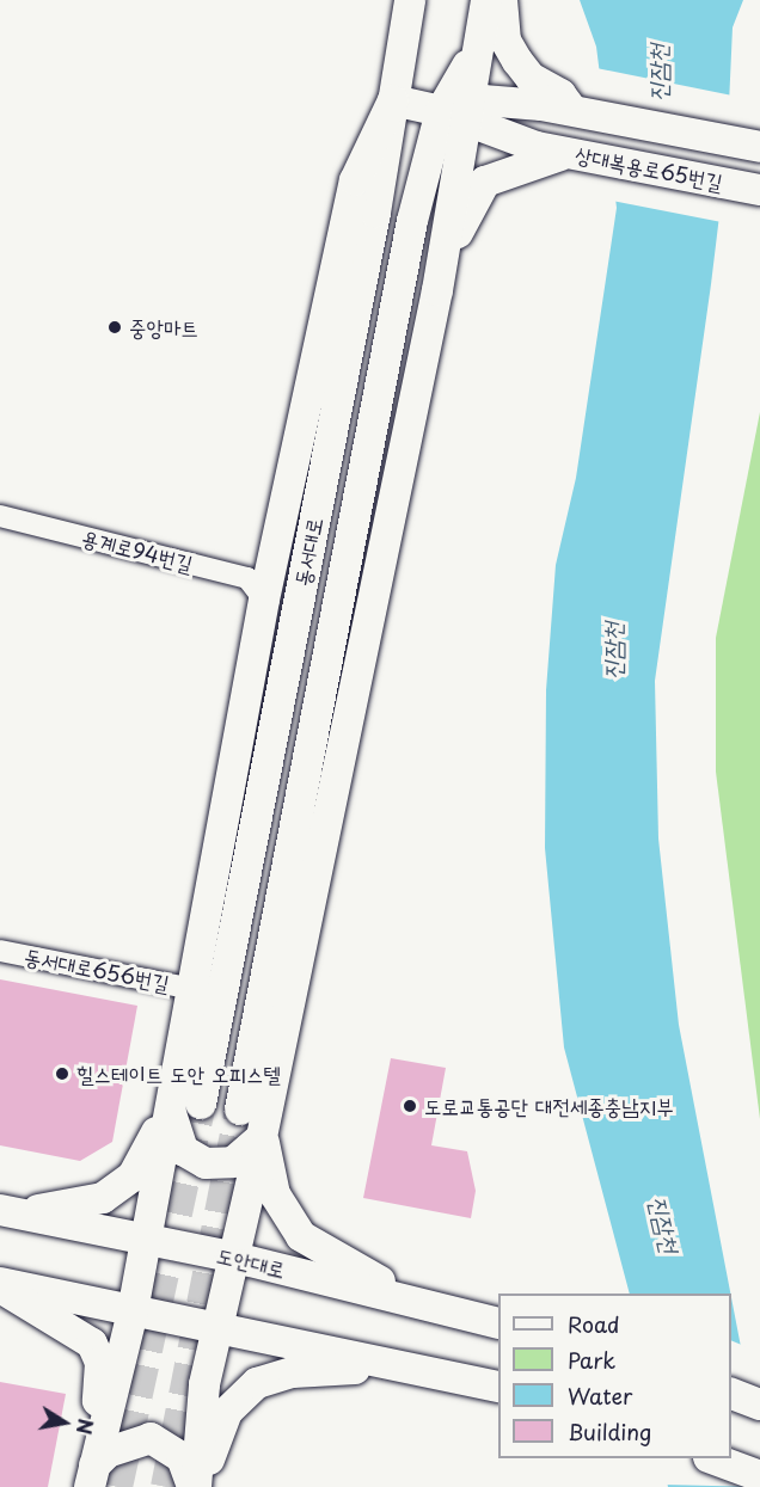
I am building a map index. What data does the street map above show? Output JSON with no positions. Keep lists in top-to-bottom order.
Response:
{
  "streets": {
    "street": [
      "상대복용로65번길",
      "용계로94번길",
      "동서대로",
      "동서대로656번길",
      "도안대로"
    ]
  },
  "crossings": [
    ["상대복용로65번길", "동서대로"]
  ],
  "water": ["진잠천"],
  "places": ["중앙마트", "힐스테이트 도안 오피스텔", "도로교통공단 대전세종충남지부"],
  "legend": [
    "Road",
    "Park",
    "Water",
    "Building"
  ],
  "north": "right"
}
